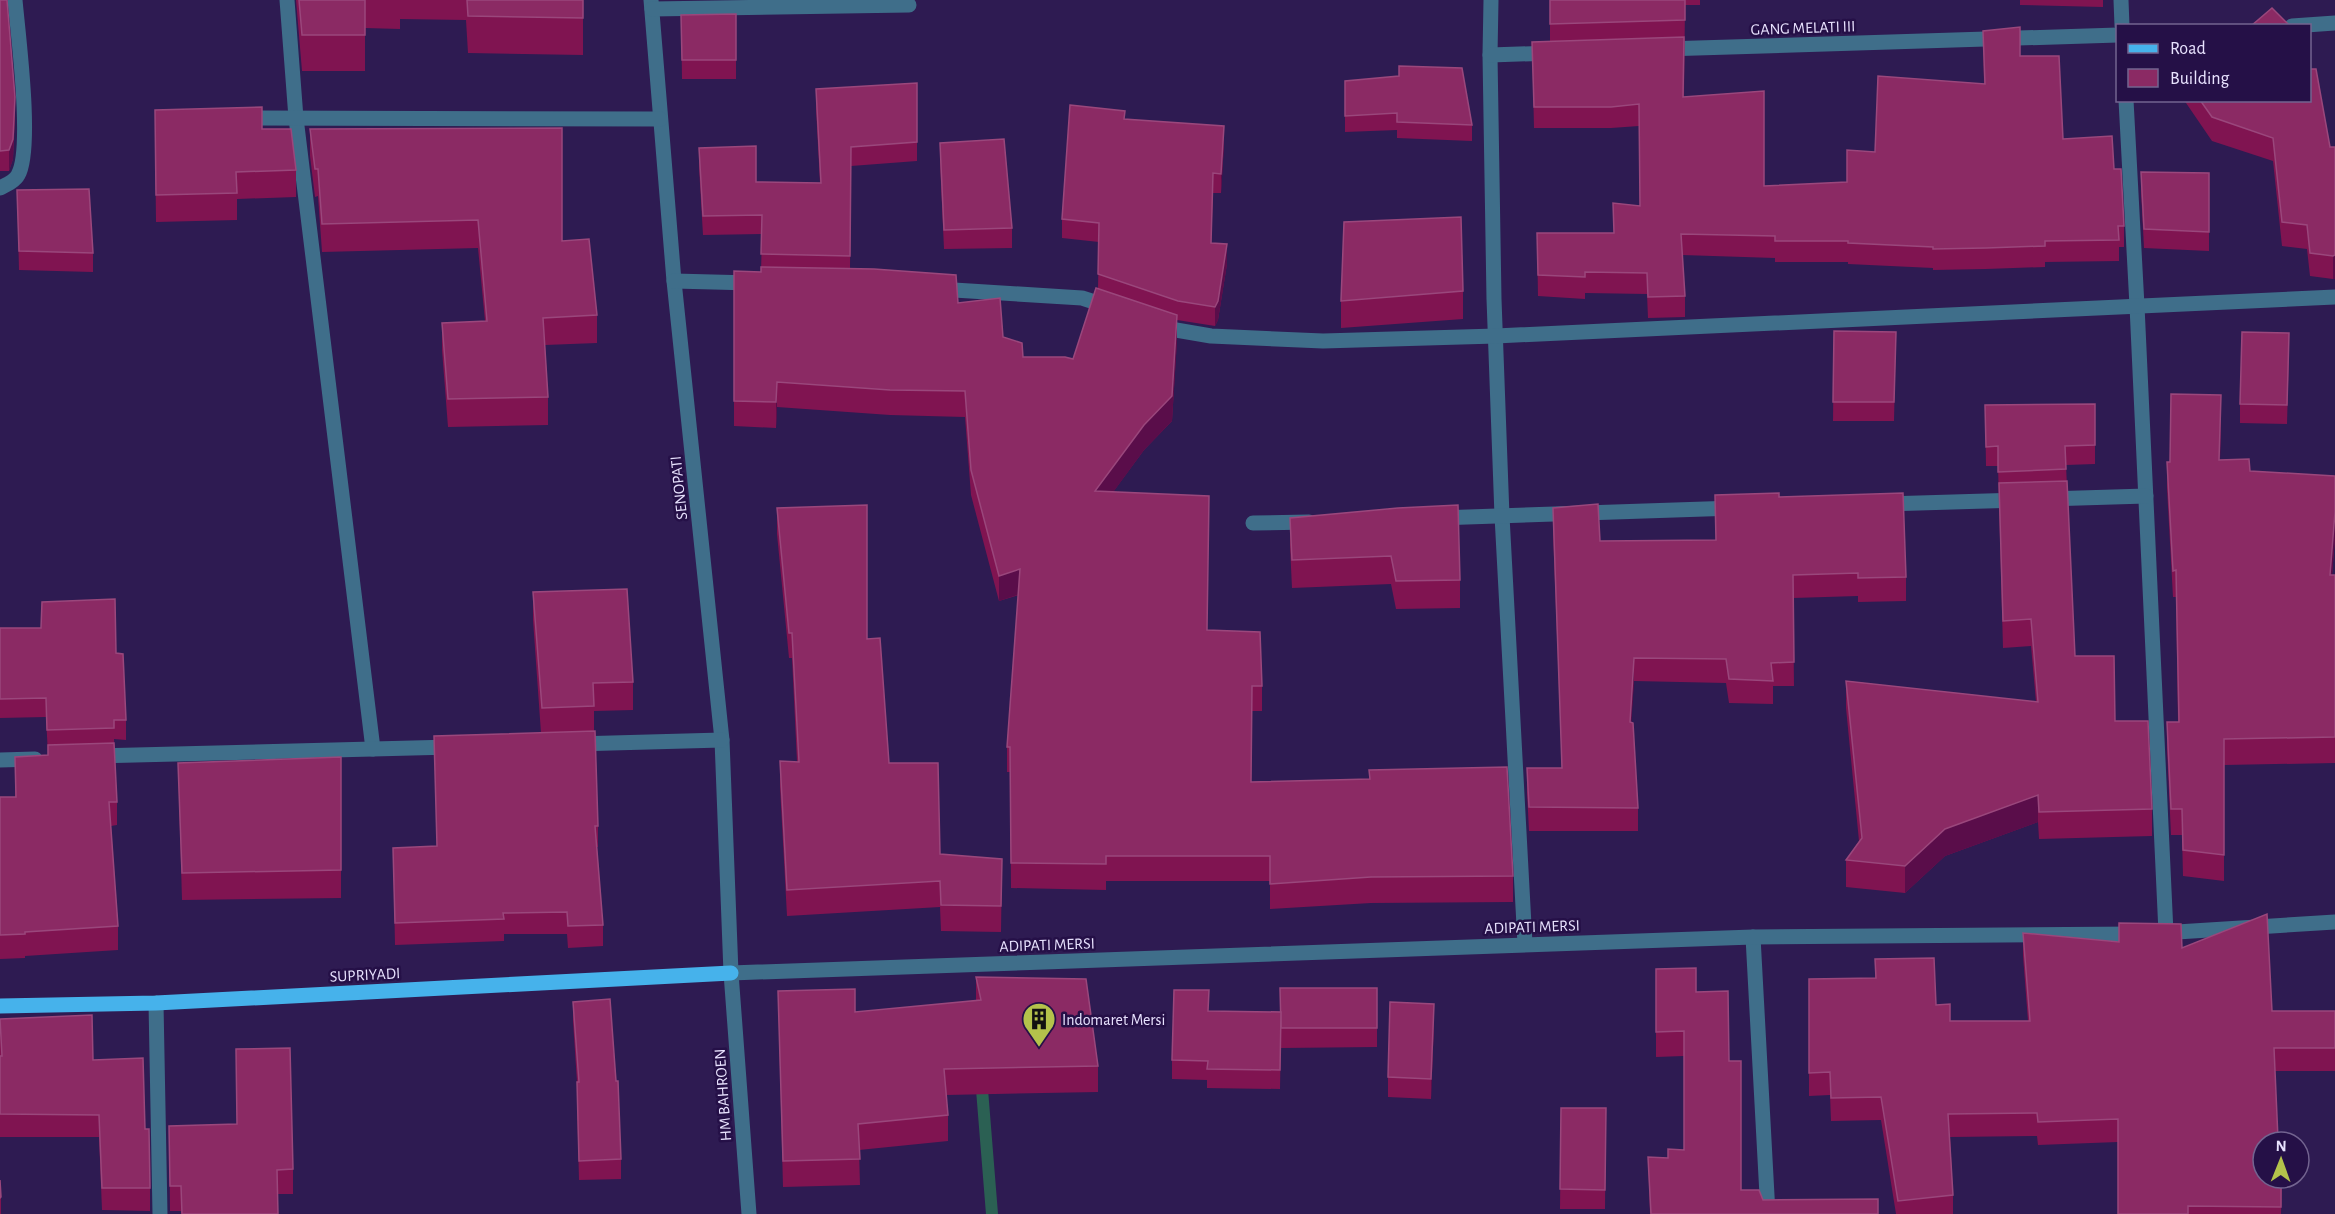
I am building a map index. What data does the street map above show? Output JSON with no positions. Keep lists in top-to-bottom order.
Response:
{
  "streets": {
    "main road": ["SUPRIYADI"],
    "street": [
      "GANG MELATI III",
      "SENOPATI",
      "ADIPATI MERSI",
      "HM BAHROEN"
    ]
  },
  "crossings": [
    ["SENOPATI", "ADIPATI MERSI"],
    ["SENOPATI", "SUPRIYADI"],
    ["SENOPATI", "HM BAHROEN"],
    ["ADIPATI MERSI", "SUPRIYADI"],
    ["ADIPATI MERSI", "HM BAHROEN"],
    ["SUPRIYADI", "HM BAHROEN"]
  ],
  "places": {
    "building": ["Indomaret Mersi"]
  },
  "legend": ["Road", "Building"],
  "north": "top"
}
